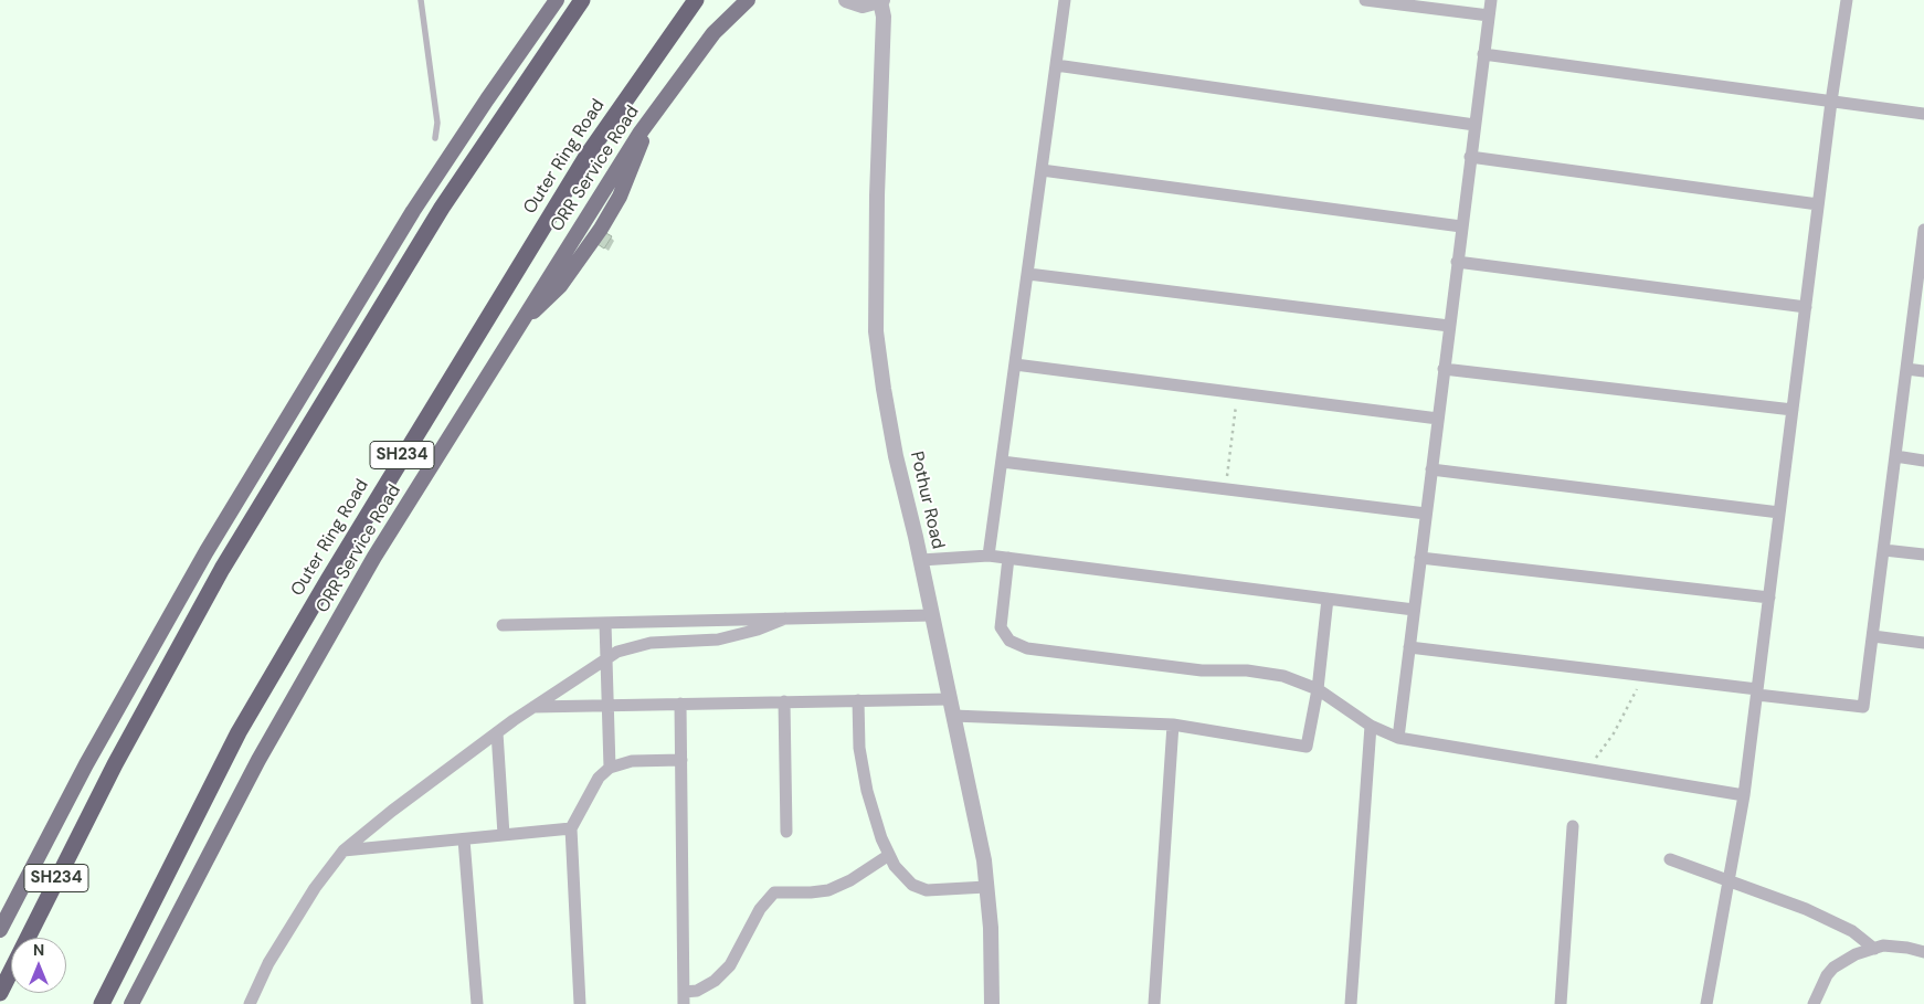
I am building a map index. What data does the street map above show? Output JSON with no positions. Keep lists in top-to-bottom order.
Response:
{
  "streets": {
    "highway": ["Outer Ring Road", "SH234"],
    "main road": ["ORR Service Road"],
    "street": ["Pothur Road"]
  },
  "north": "top"
}
